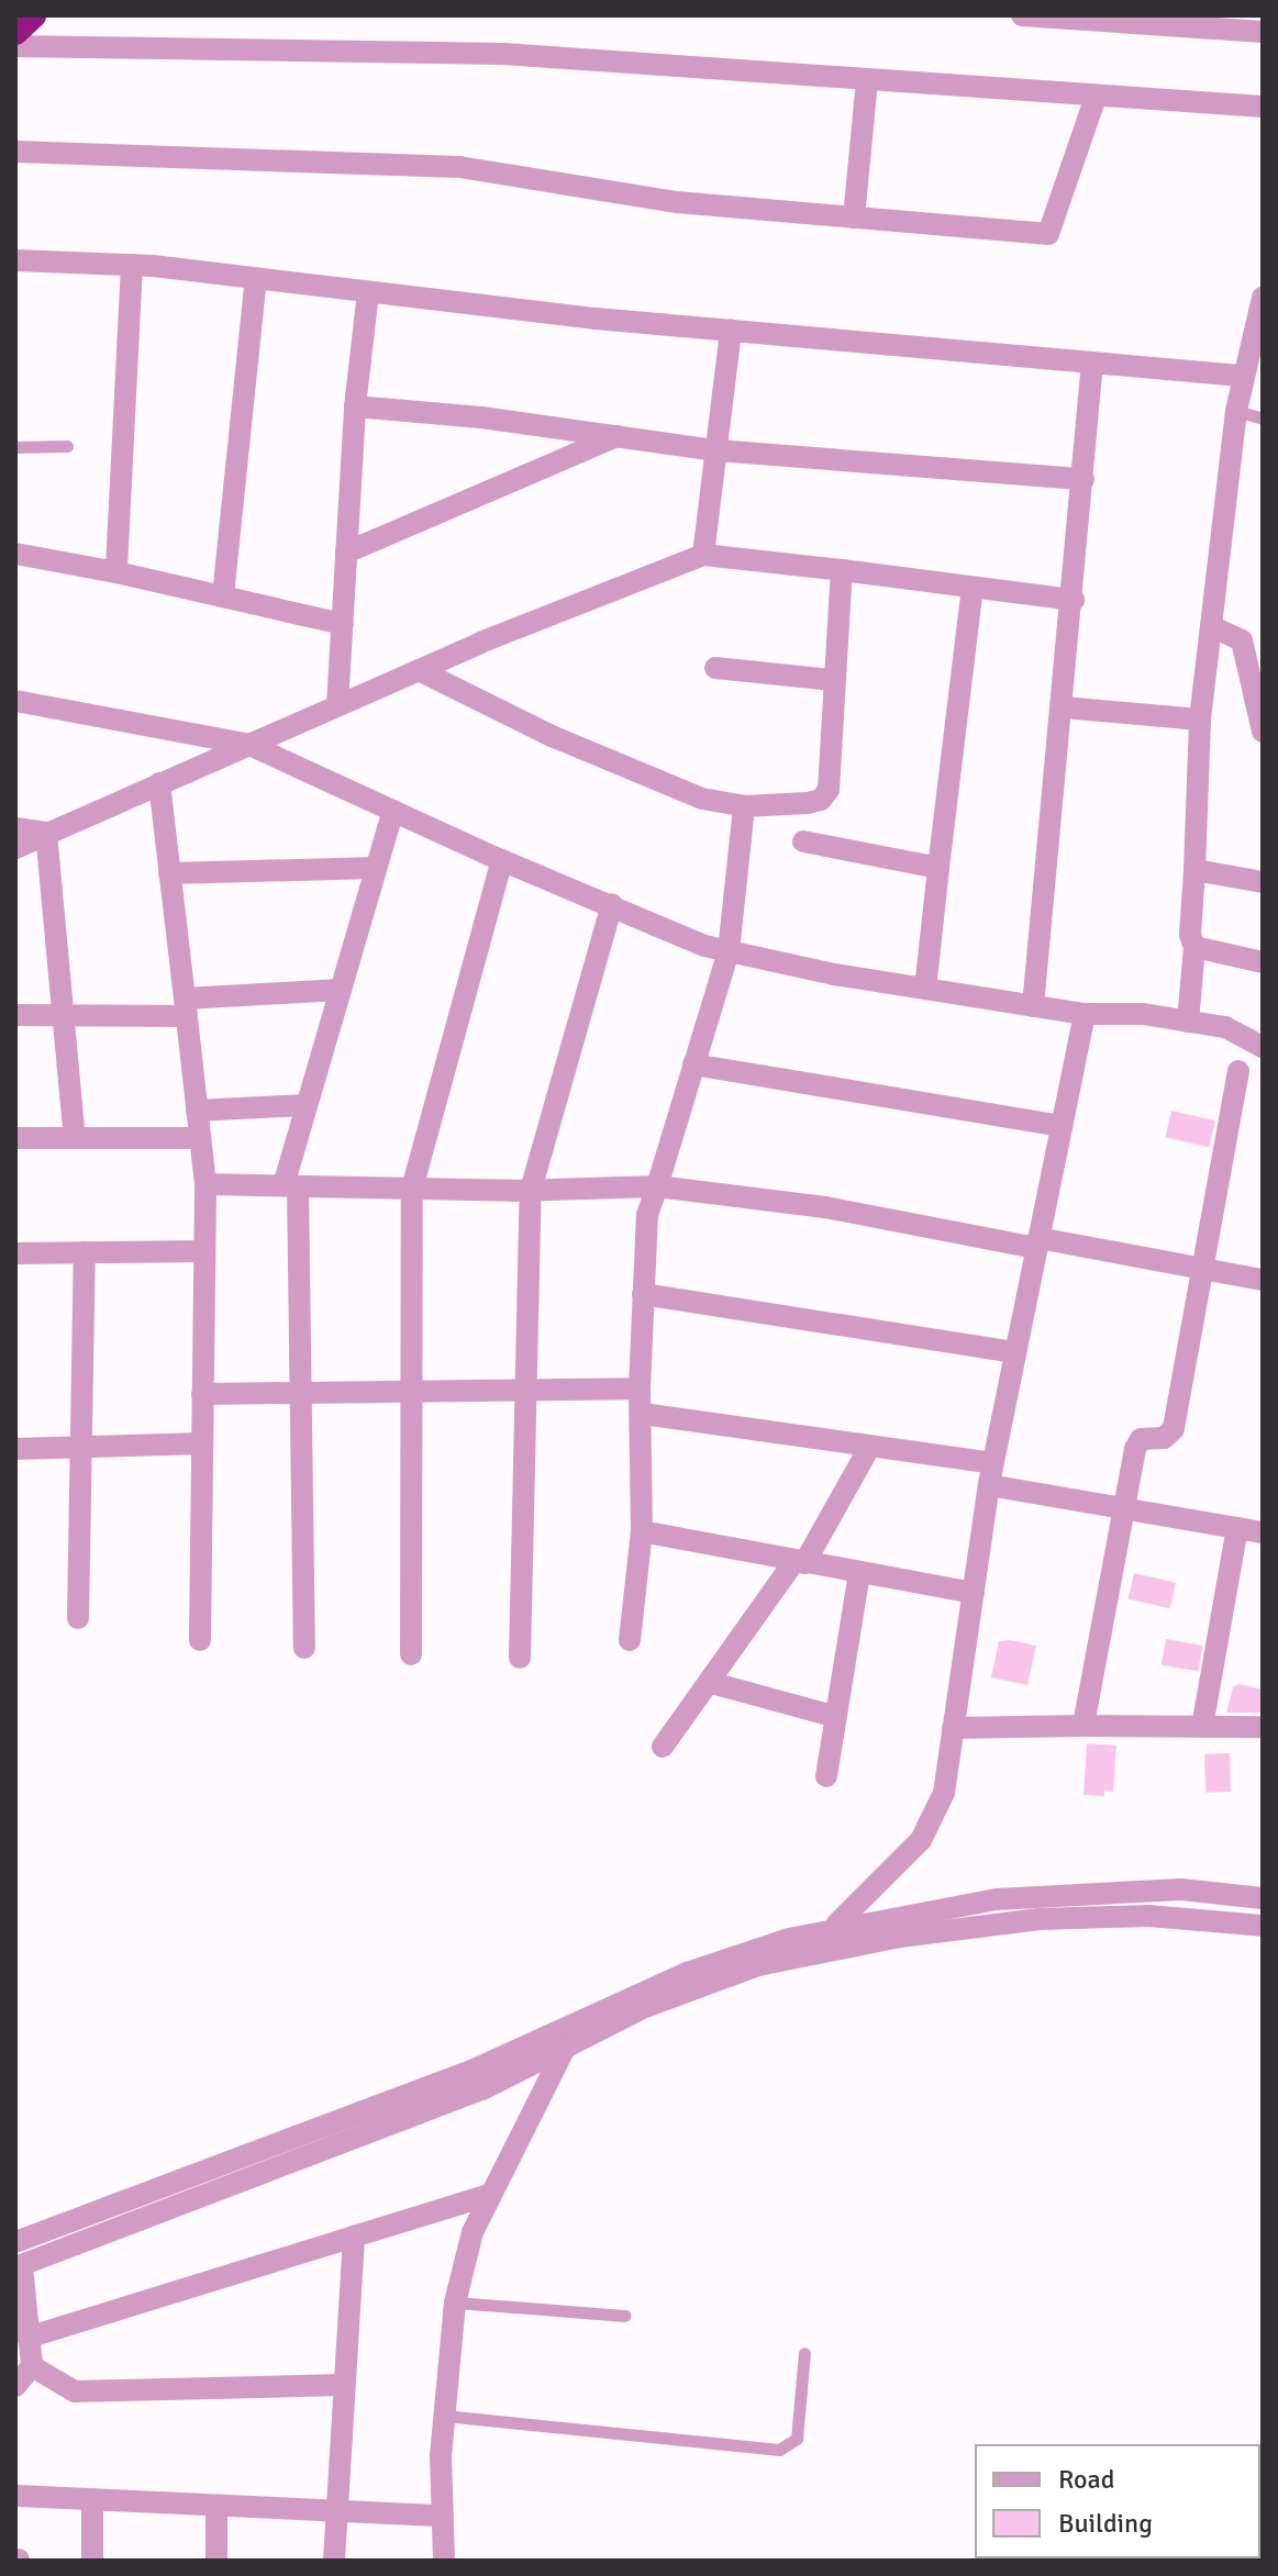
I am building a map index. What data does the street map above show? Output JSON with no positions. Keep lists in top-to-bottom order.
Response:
{
  "legend": ["Road", "Building"]
}
